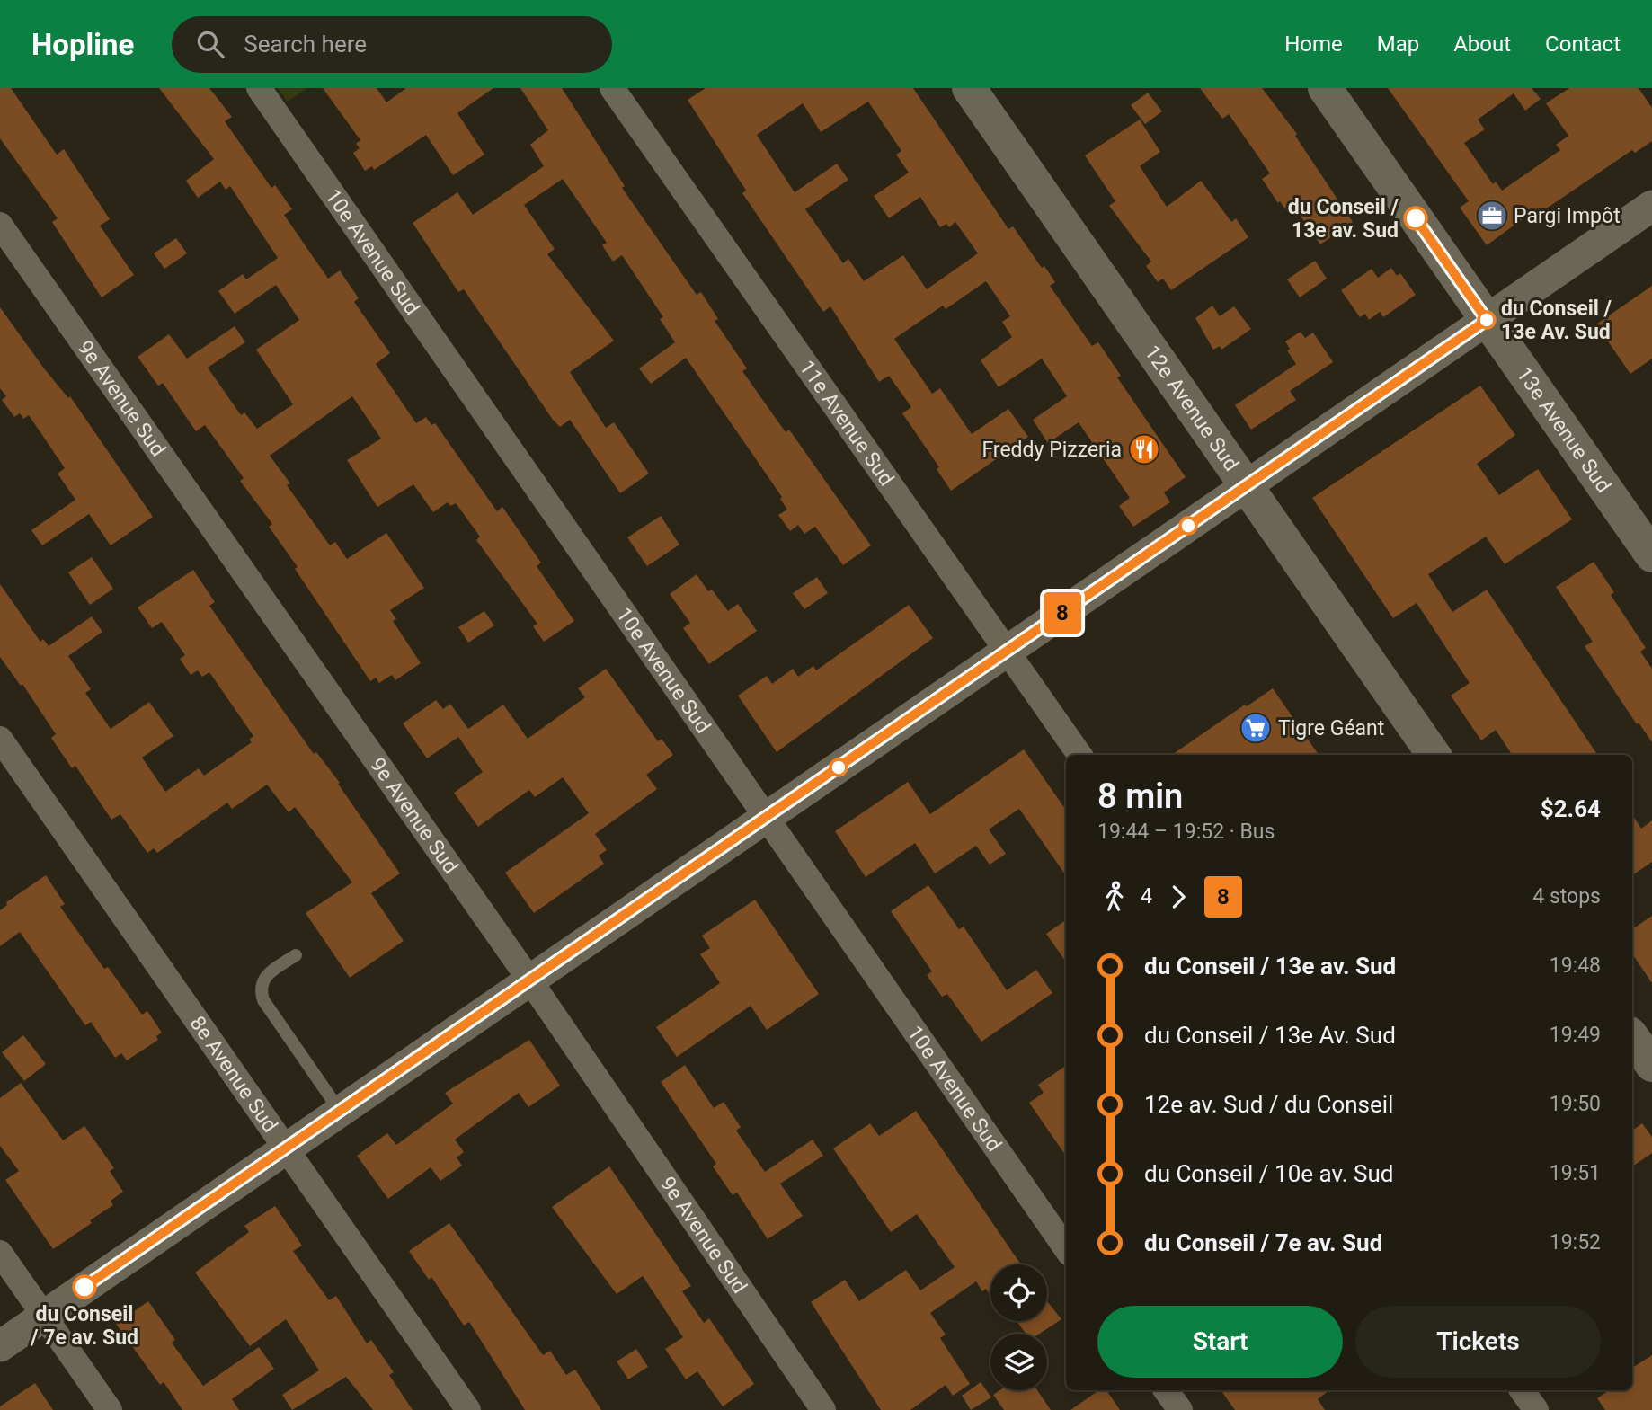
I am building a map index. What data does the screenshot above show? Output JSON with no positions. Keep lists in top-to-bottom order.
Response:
{
  "streets": {
    "main road": ["12e Avenue Sud", "13e Avenue Sud"],
    "street": [
      "10e Avenue Sud",
      "9e Avenue Sud",
      "11e Avenue Sud",
      "8e Avenue Sud"
    ]
  },
  "places": {
    "office": ["Pargi Impôt"],
    "other": ["du Conseil / 13e av. Sud", "du Conseil / 13e Av. Sud", "du Conseil / 7e av. Sud"],
    "restaurant": ["Freddy Pizzeria"],
    "supermarket": ["Tigre Géant"]
  },
  "lines": ["bus line 8"],
  "page": {
    "header": "Hopline",
    "search": "Search here",
    "nav": [
      "Home",
      "Map",
      "About",
      "Contact"
    ],
    "on_map": "8",
    "heading": ["8 min", "19:44 – 19:52 · Bus", "$2.64"],
    "legs": ["4", "8", "4 stops"],
    "list": [
      {
        "name": "du Conseil / 13e av. Sud",
        "value": "19:48"
      },
      {
        "name": "du Conseil / 13e Av. Sud",
        "value": "19:49"
      },
      {
        "name": "12e av. Sud / du Conseil",
        "value": "19:50"
      },
      {
        "name": "du Conseil / 10e av. Sud",
        "value": "19:51"
      },
      {
        "name": "du Conseil / 7e av. Sud",
        "value": "19:52"
      }
    ],
    "buttons": ["Start", "Tickets"]
  }
}
